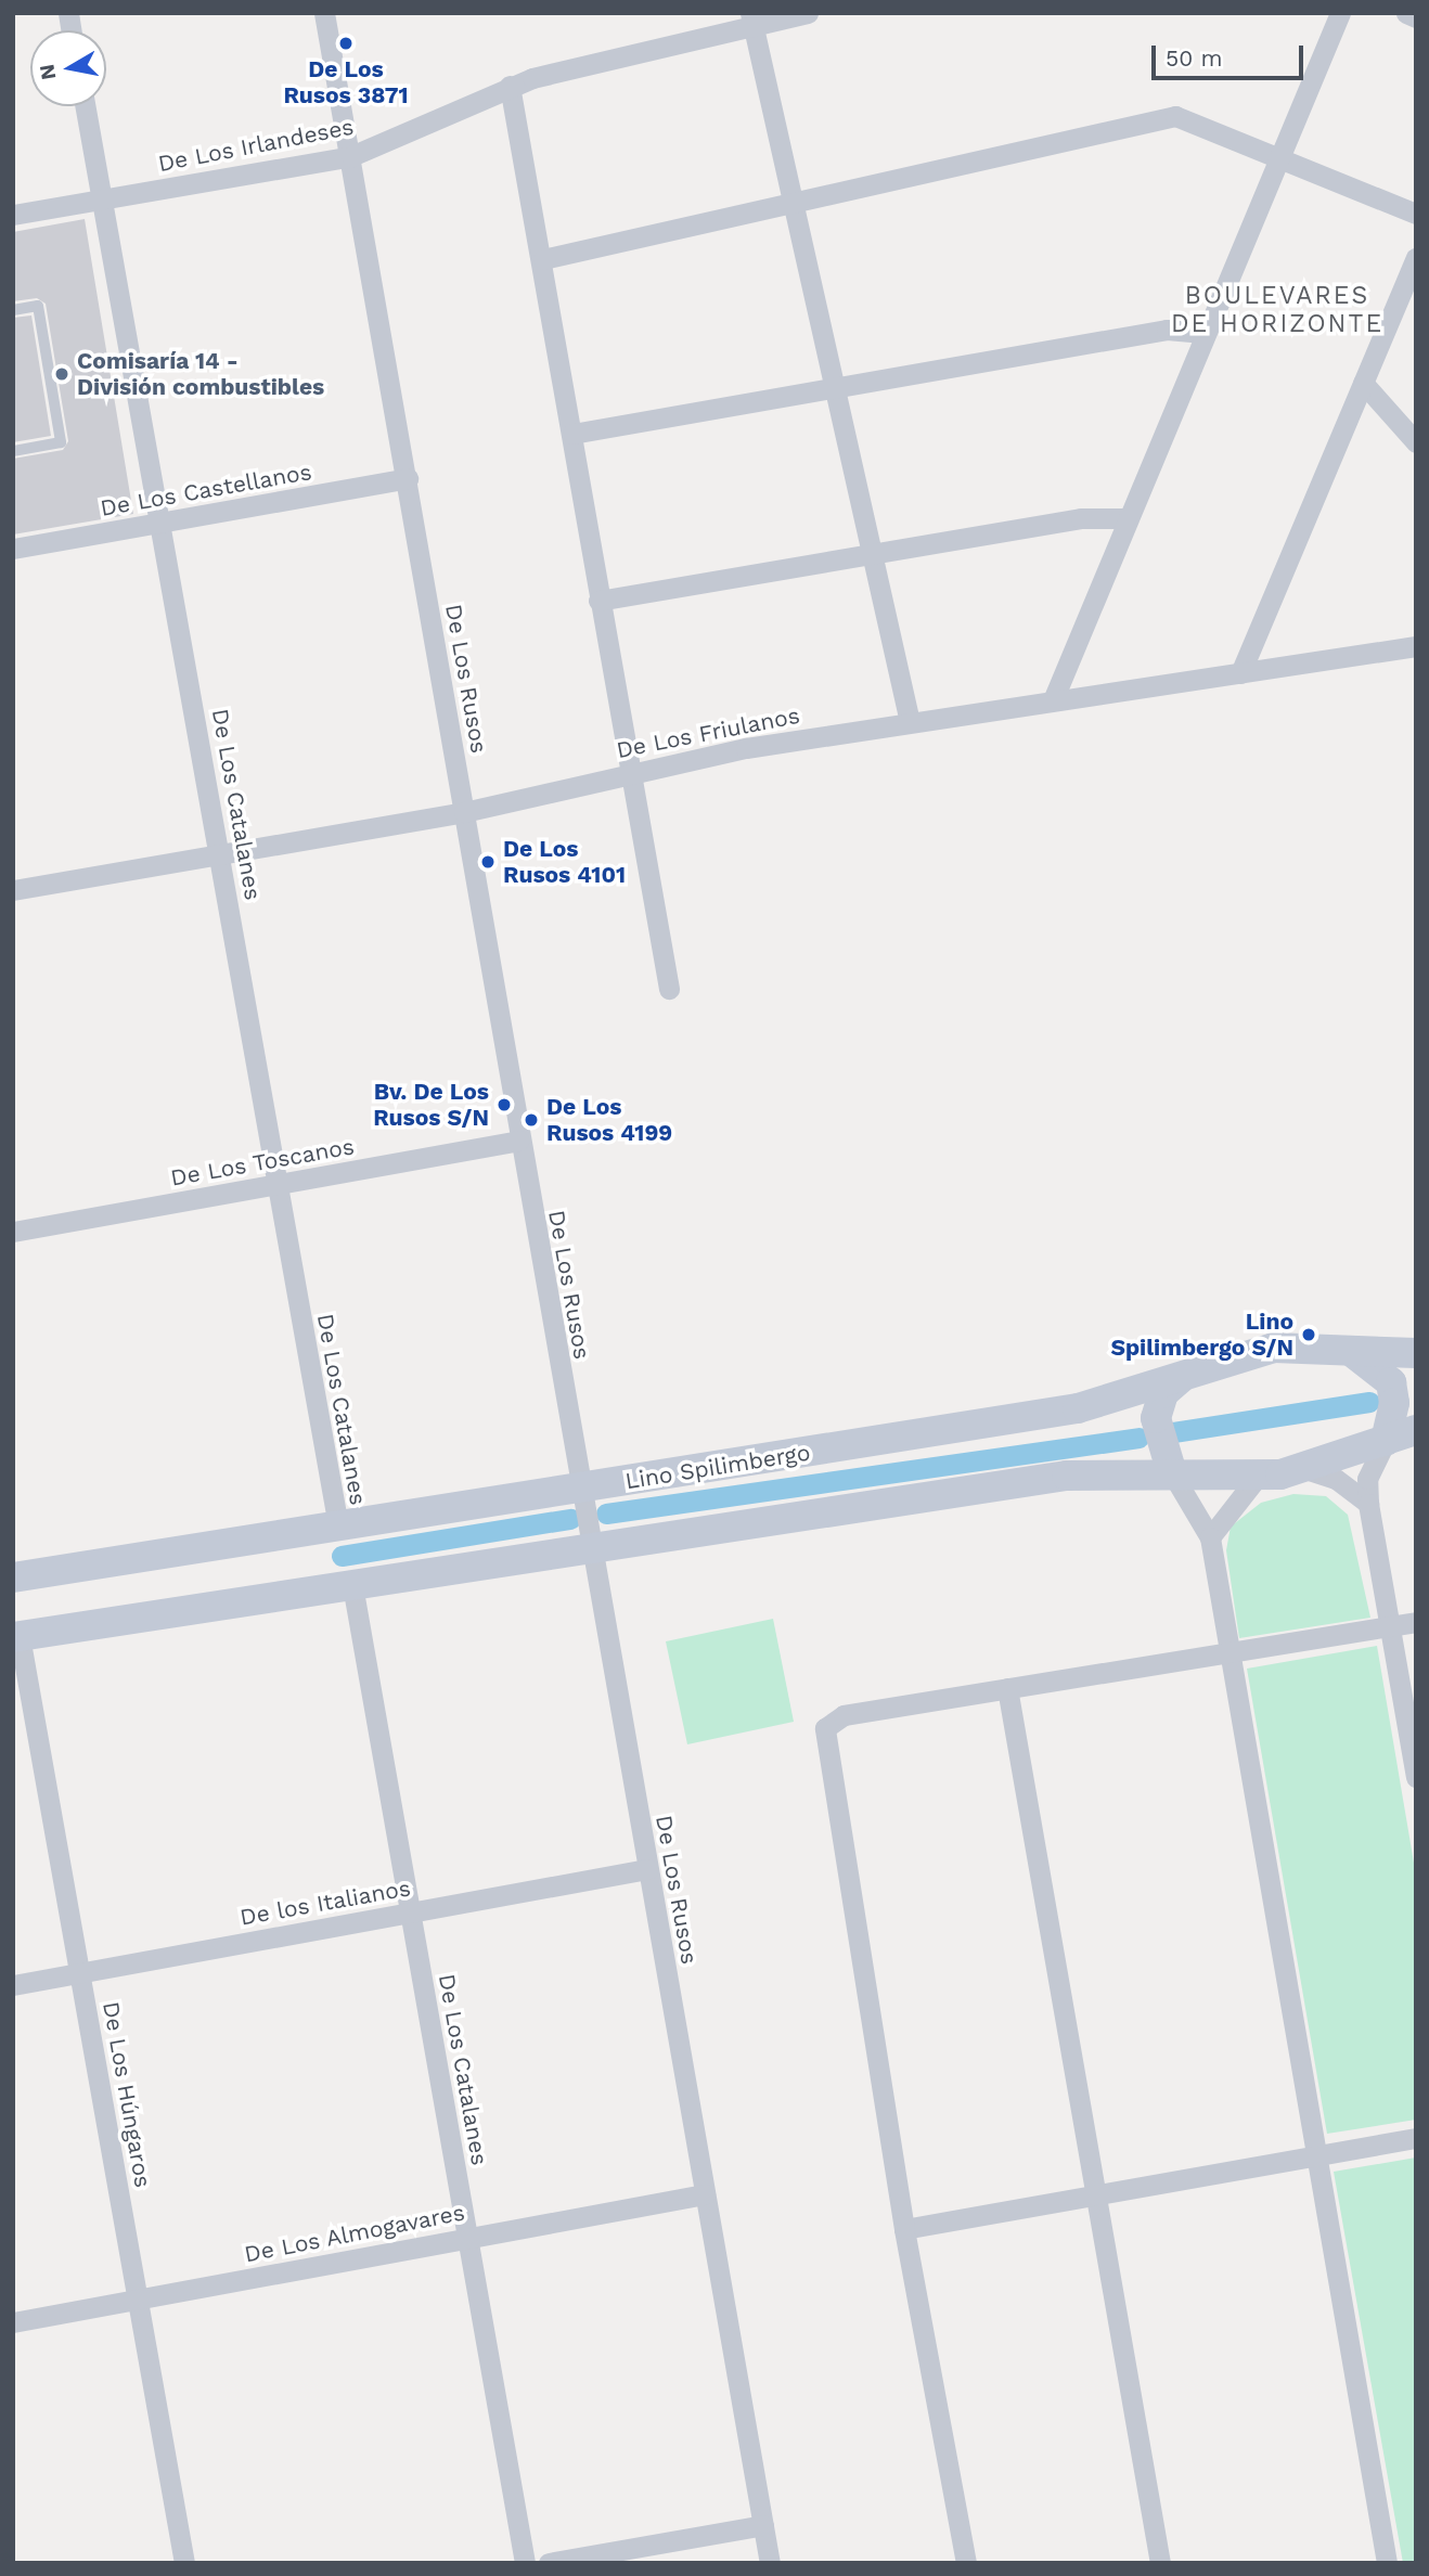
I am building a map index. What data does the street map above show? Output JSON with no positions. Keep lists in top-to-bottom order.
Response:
{
  "streets": {
    "main road": ["Lino Spilimbergo"],
    "street": [
      "De Los Irlandeses",
      "De Los Castellanos",
      "De Los Rusos",
      "De Los Friulanos",
      "De Los Catalanes",
      "De Los Toscanos",
      "De los Italianos",
      "De Los Húngaros",
      "De Los Almogavares"
    ]
  },
  "crossings": [
    ["De Los Irlandeses", "De Los Rusos"],
    ["De Los Irlandeses", "De Los Catalanes"],
    ["De Los Castellanos", "De Los Rusos"],
    ["De Los Castellanos", "De Los Catalanes"],
    ["De Los Rusos", "De Los Friulanos"],
    ["De Los Rusos", "De Los Toscanos"],
    ["De Los Rusos", "Lino Spilimbergo"],
    ["De Los Rusos", "De los Italianos"],
    ["De Los Rusos", "De Los Almogavares"],
    ["De Los Friulanos", "De Los Catalanes"],
    ["De Los Catalanes", "De Los Toscanos"],
    ["De Los Catalanes", "Lino Spilimbergo"],
    ["De Los Catalanes", "De los Italianos"],
    ["De Los Catalanes", "De Los Almogavares"],
    ["De los Italianos", "De Los Húngaros"],
    ["De Los Húngaros", "De Los Almogavares"]
  ],
  "districts": ["BOULEVARES DE HORIZONTE"],
  "places": [
    "De Los Rusos 3871",
    "Comisaría 14 - División combustibles",
    "De Los Rusos 4101",
    "Bv. De Los Rusos S/N",
    "De Los Rusos 4199",
    "Lino Spilimbergo S/N"
  ],
  "scale_bar": "50 m",
  "north": "left"
}
